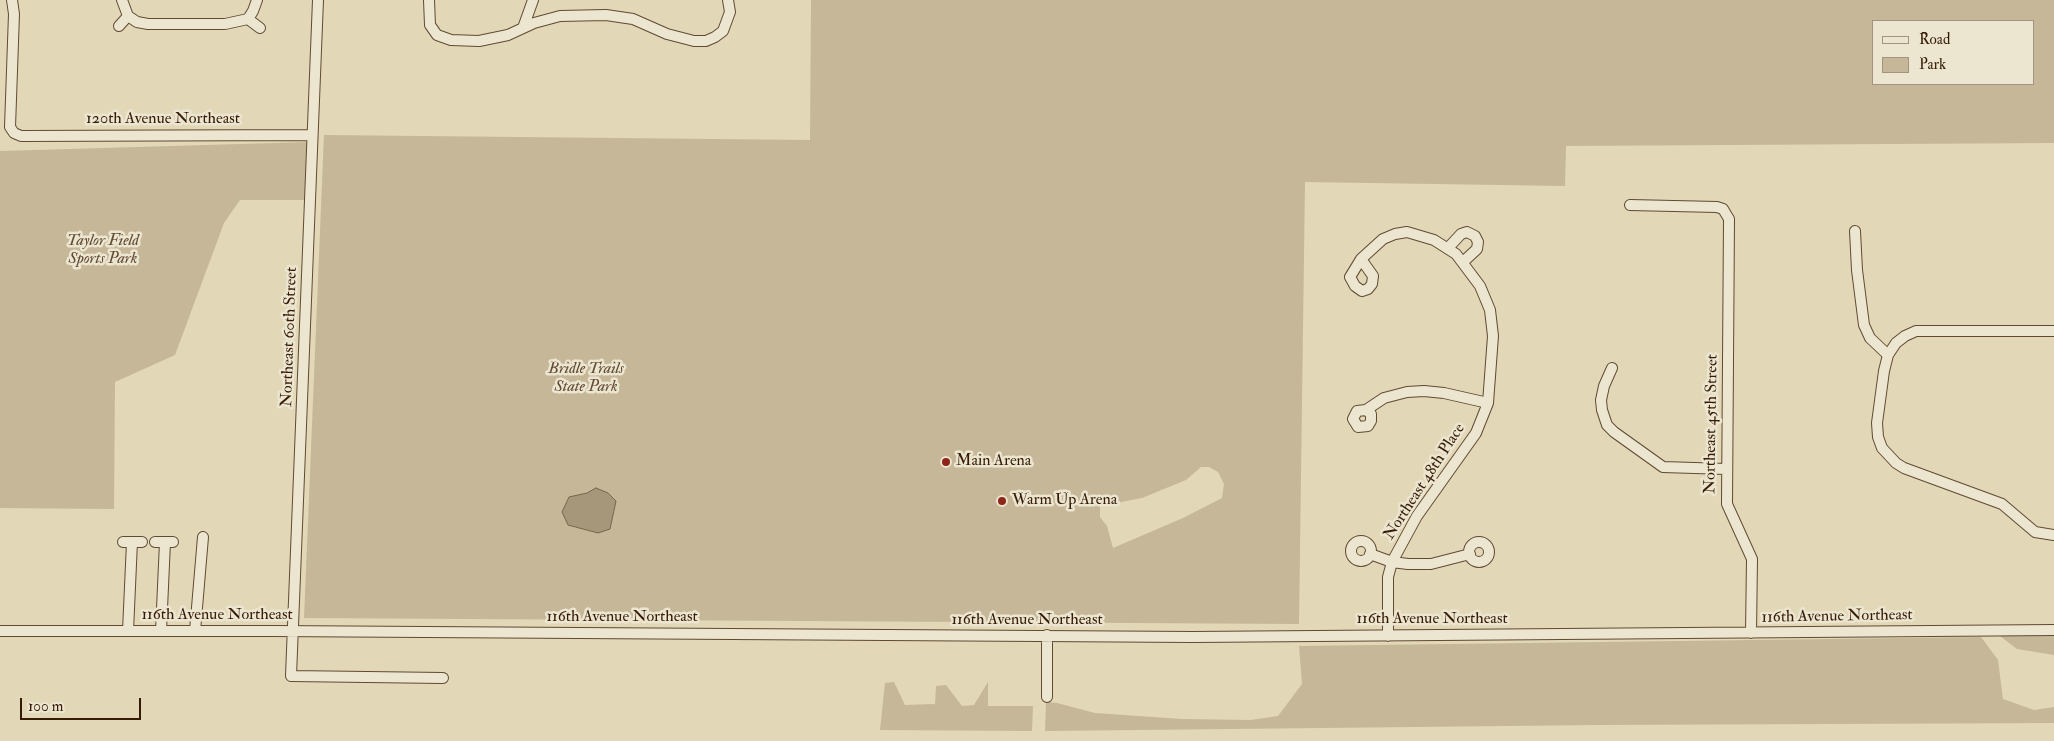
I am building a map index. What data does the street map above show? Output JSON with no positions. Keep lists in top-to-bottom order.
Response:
{
  "streets": {
    "street": [
      "120th Avenue Northeast",
      "Northeast 60th Street",
      "Northeast 45th Street",
      "Northeast 48th Place",
      "116th Avenue Northeast"
    ]
  },
  "crossings": [
    ["120th Avenue Northeast", "Northeast 60th Street"],
    ["Northeast 60th Street", "116th Avenue Northeast"],
    ["Northeast 45th Street", "116th Avenue Northeast"],
    ["Northeast 48th Place", "116th Avenue Northeast"]
  ],
  "parks": ["Taylor Field Sports Park", "Bridle Trails State Park"],
  "places": ["Main Arena", "Warm Up Arena"],
  "legend": ["Road", "Park"],
  "scale_bar": "100 m"
}
